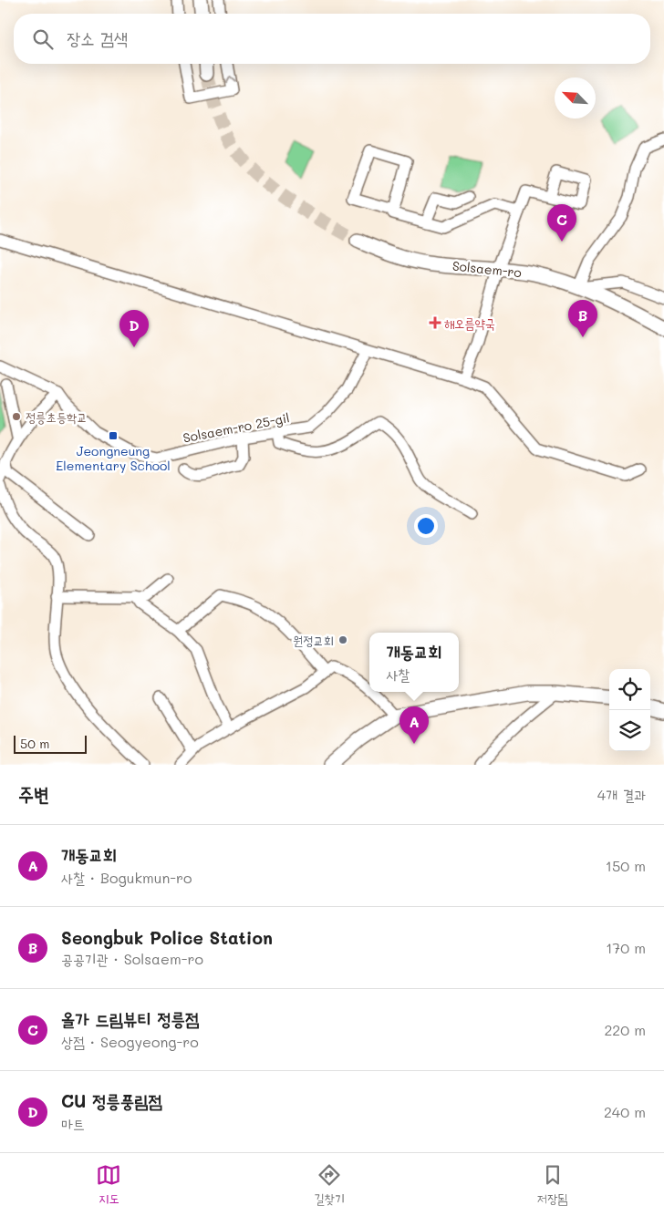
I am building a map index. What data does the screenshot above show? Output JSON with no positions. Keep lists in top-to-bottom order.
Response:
{
  "streets": {
    "main road": ["Solsaem-ro"],
    "street": ["Solsaem-ro 25-gil"]
  },
  "places": {
    "health": ["해오름약국"],
    "other": ["정릉초등학교", "원정교회"],
    "transit": ["Jeongneung Elementary School"]
  },
  "scale_bar": "50 m",
  "north": "top left",
  "page": {
    "search": "장소 검색",
    "pins": [
      "C",
      "B",
      "D",
      "A"
    ],
    "popup": ["개동교회", "사찰"],
    "scale": "50 m",
    "heading": ["주변", "4개 결과"],
    "list": [
      {
        "mark": "A",
        "name": "개동교회",
        "note": "사찰 · Bogukmun-ro",
        "value": "150 m"
      },
      {
        "mark": "B",
        "name": "Seongbuk Police Station",
        "note": "공공기관 · Solsaem-ro",
        "value": "170 m"
      },
      {
        "mark": "C",
        "name": "올가 드림뷰티 정릉점",
        "note": "상점 · Seogyeong-ro",
        "value": "220 m"
      },
      {
        "mark": "D",
        "name": "CU 정릉풍림점",
        "note": "마트",
        "value": "240 m"
      }
    ],
    "nav": ["지도", "길찾기", "저장됨"]
  }
}
